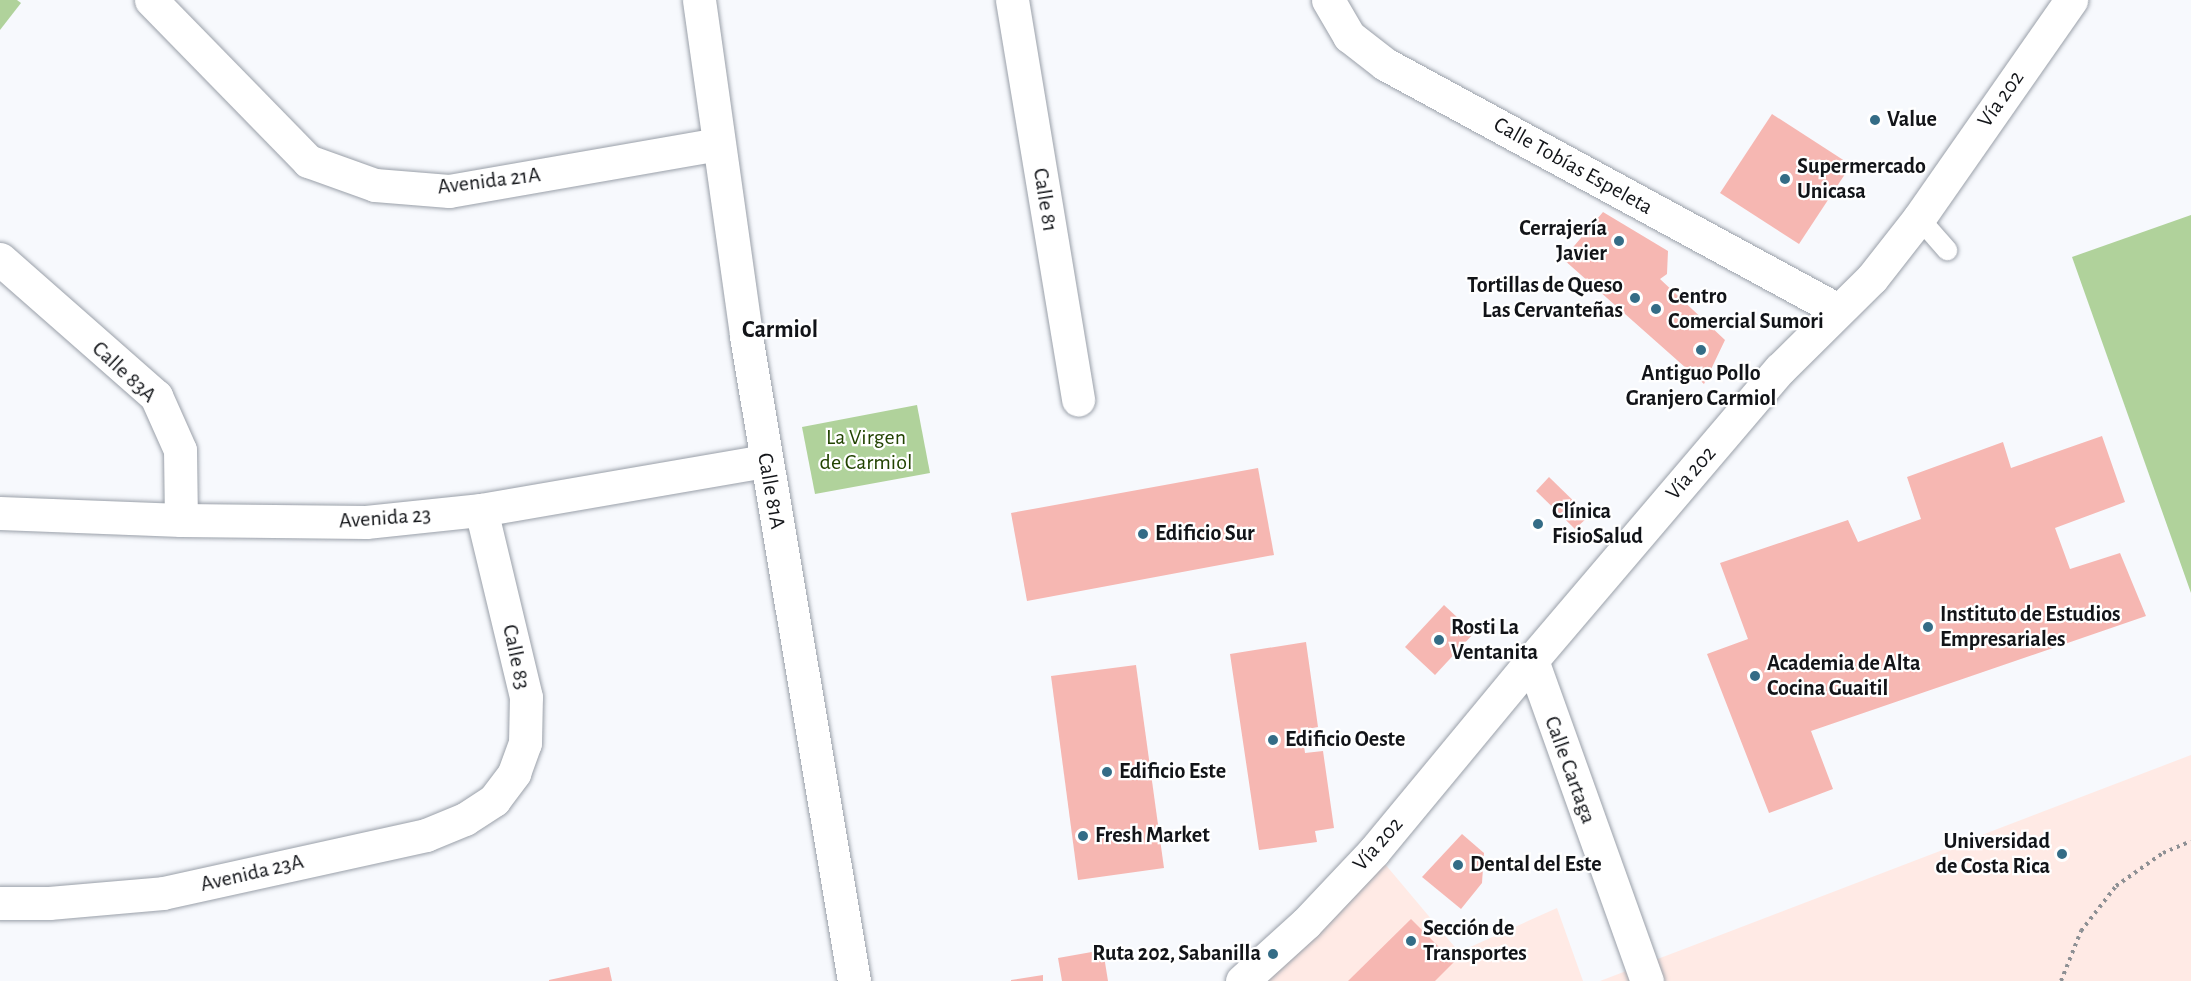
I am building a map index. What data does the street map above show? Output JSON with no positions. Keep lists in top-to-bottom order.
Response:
{
  "streets": {
    "street": [
      "Vía 202",
      "Calle Tobías Espeleta",
      "Avenida 21A",
      "Calle 81",
      "Calle 83A",
      "Calle 81A",
      "Avenida 23",
      "Calle 83",
      "Calle Cartaga",
      "Avenida 23A"
    ]
  },
  "crossings": [
    ["Vía 202", "Calle Tobías Espeleta"],
    ["Vía 202", "Calle Cartaga"],
    ["Avenida 21A", "Calle 81A"],
    ["Calle 83A", "Avenida 23"],
    ["Calle 81A", "Avenida 23"],
    ["Avenida 23", "Calle 83"],
    ["Calle 83", "Avenida 23A"]
  ],
  "districts": ["Carmiol"],
  "parks": ["La Virgen de Carmiol"],
  "places": [
    "Value",
    "Supermercado Unicasa",
    "Cerrajería Javier",
    "Tortillas de Queso Las Cervanteñas",
    "Centro Comercial Sumori",
    "Antiguo Pollo Granjero Carmiol",
    "Clínica FisioSalud",
    "Edificio Sur",
    "Instituto de Estudios Empresariales",
    "Rosti La Ventanita",
    "Academia de Alta Cocina Guaitil",
    "Edificio Oeste",
    "Edificio Este",
    "Fresh Market",
    "Universidad de Costa Rica",
    "Dental del Este",
    "Sección de Transportes",
    "Ruta 202, Sabanilla"
  ]
}
